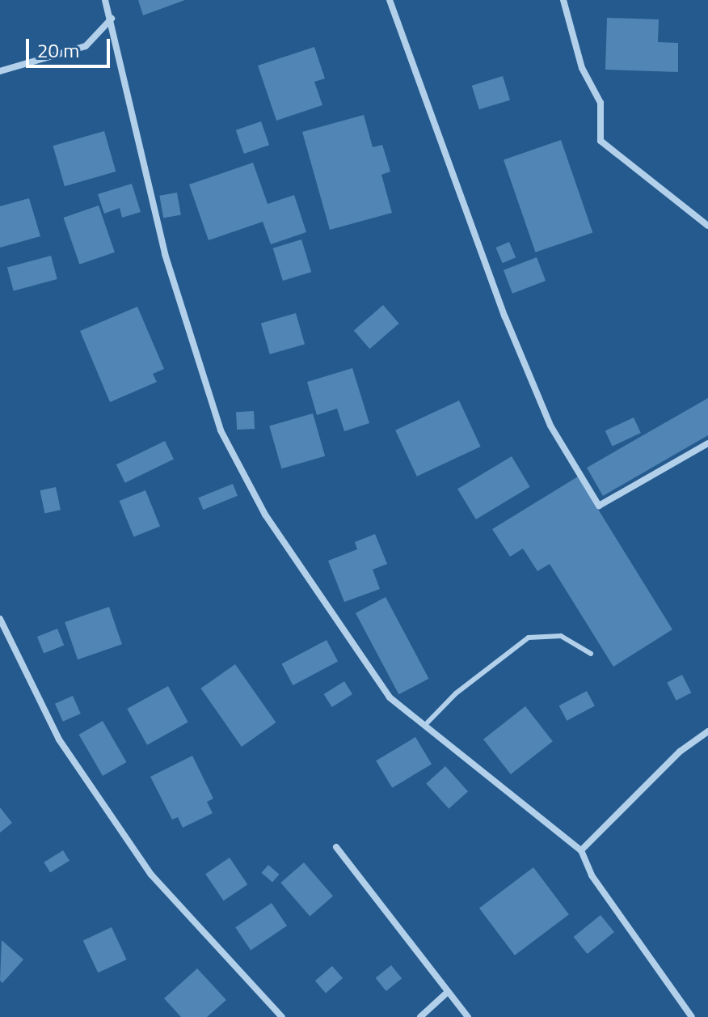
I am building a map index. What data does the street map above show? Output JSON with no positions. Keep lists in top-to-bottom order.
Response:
{
  "scale_bar": "20 m"
}
